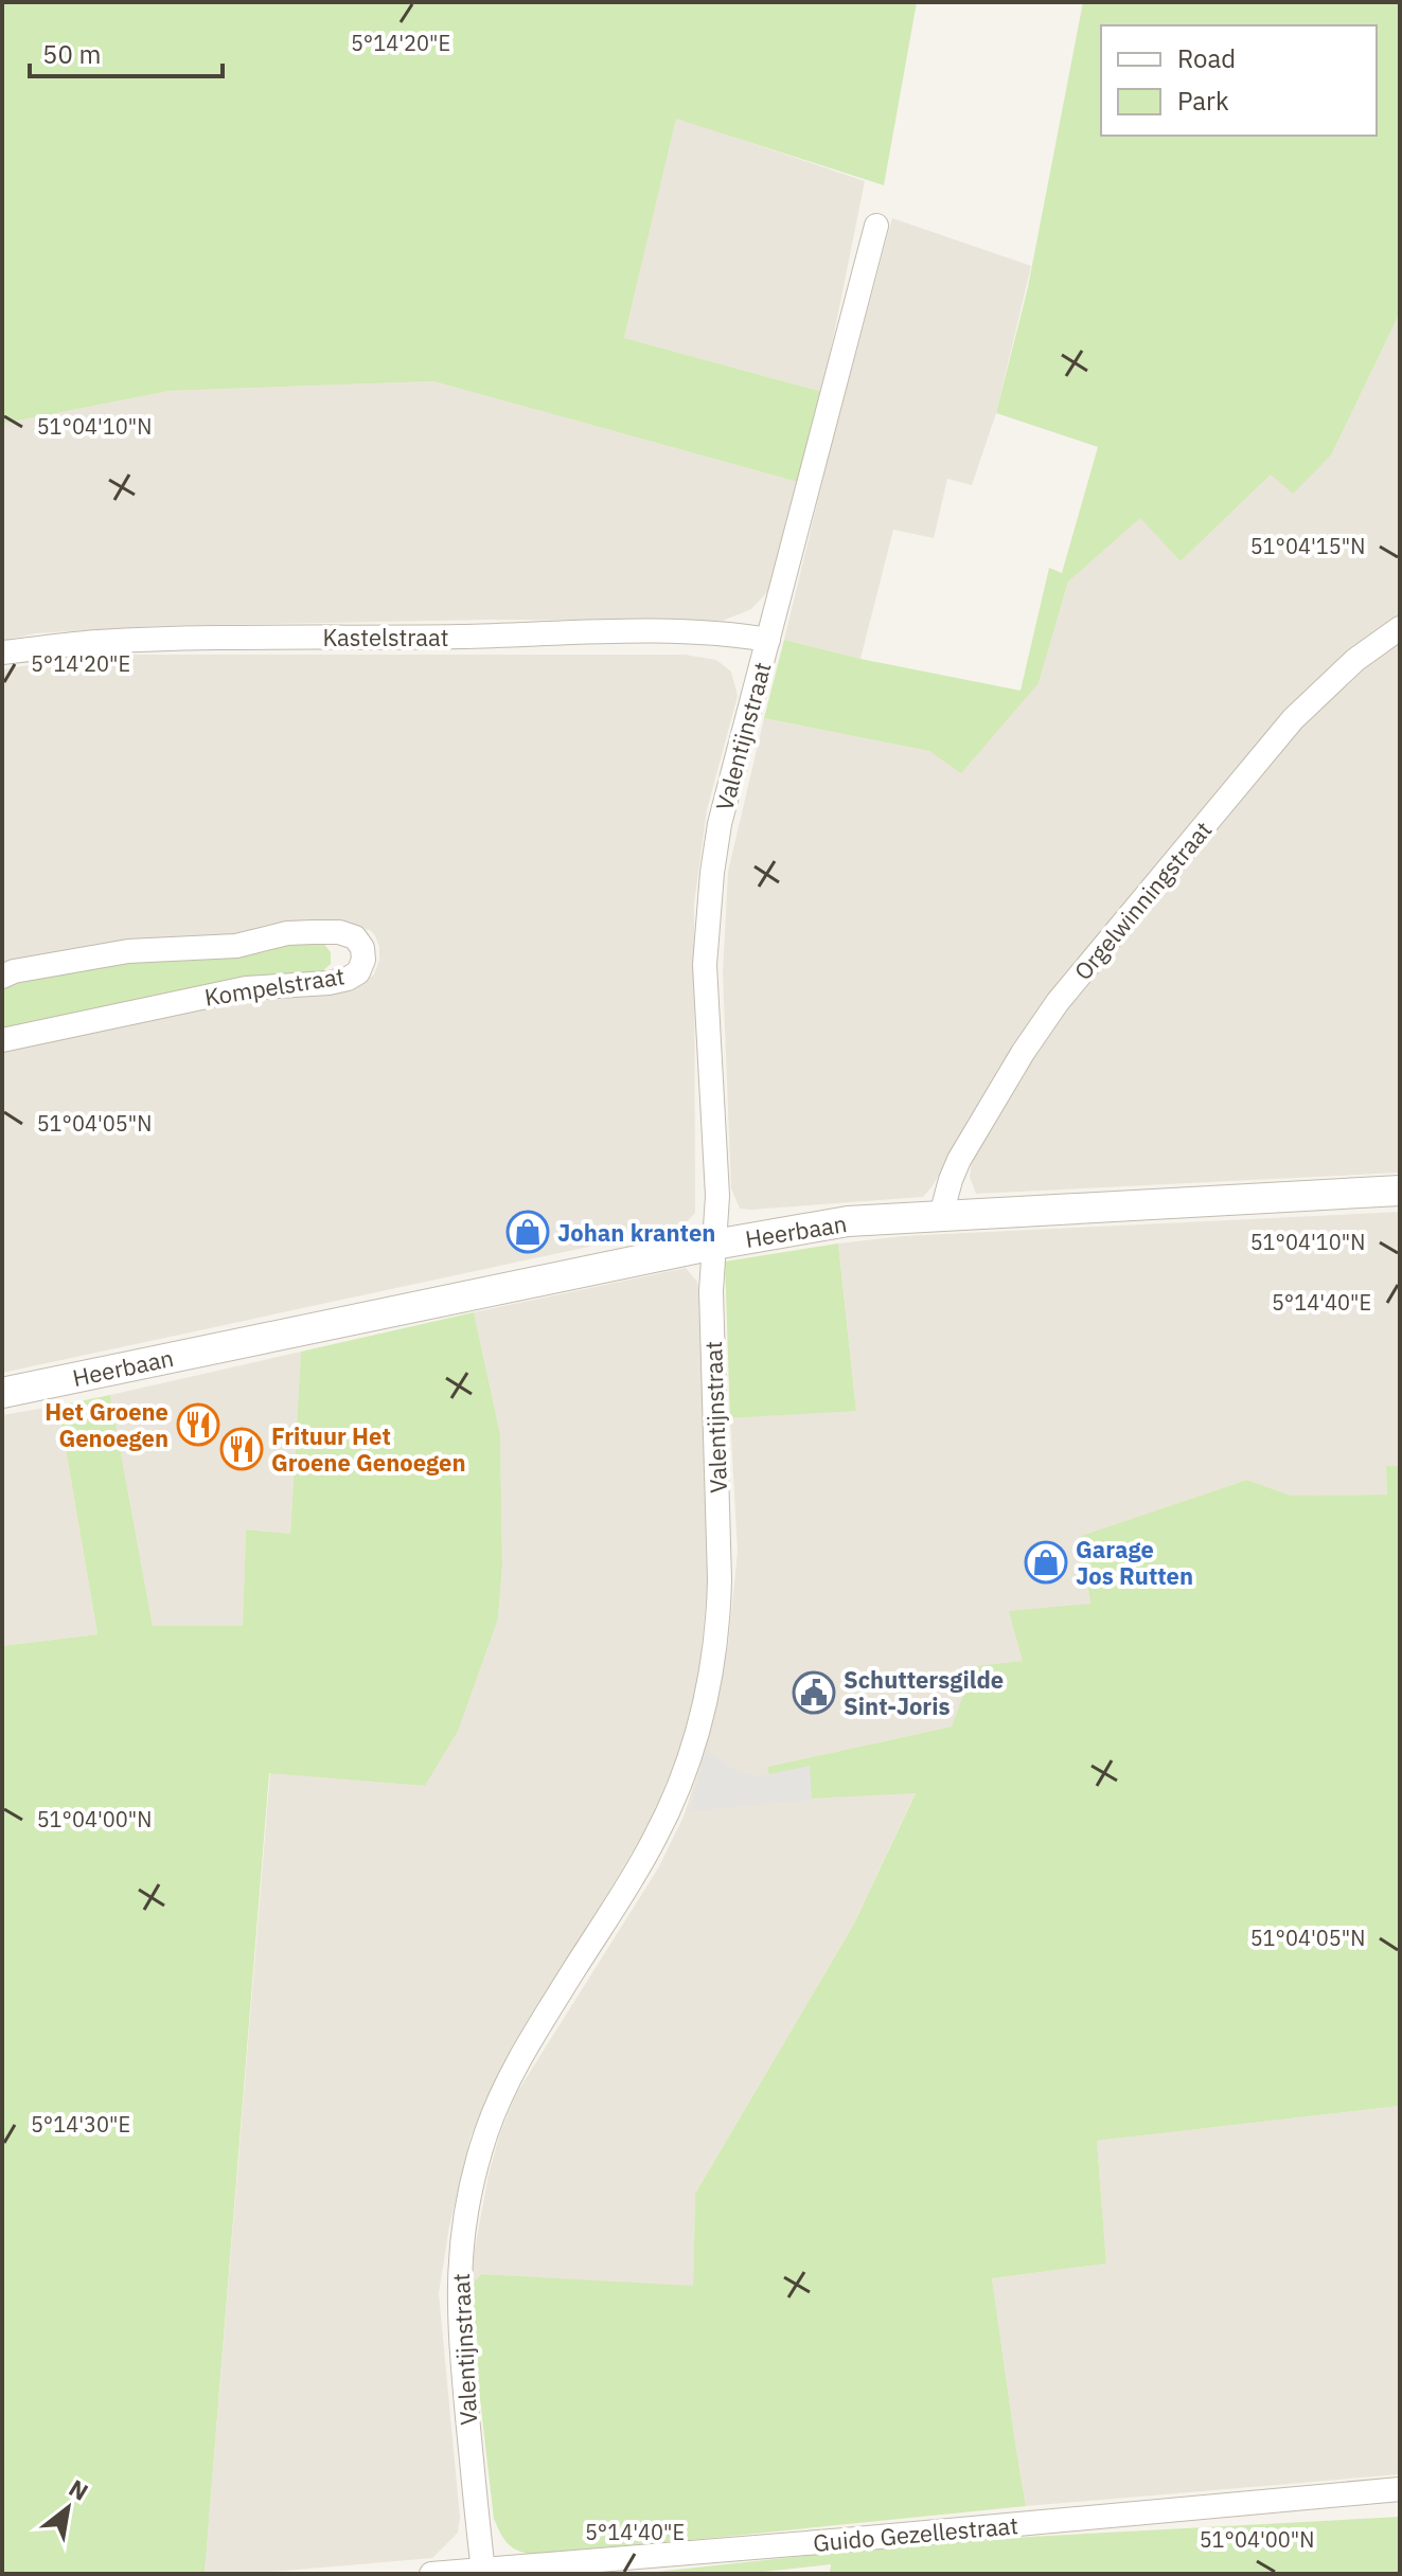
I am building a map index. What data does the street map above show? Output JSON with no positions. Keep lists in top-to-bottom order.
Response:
{
  "streets": {
    "street": [
      "Kastelstraat",
      "Valentijnstraat",
      "Orgelwinningstraat",
      "Kompelstraat",
      "Heerbaan",
      "Guido Gezellestraat"
    ]
  },
  "crossings": [
    ["Kastelstraat", "Valentijnstraat"],
    ["Valentijnstraat", "Heerbaan"],
    ["Valentijnstraat", "Guido Gezellestraat"],
    ["Orgelwinningstraat", "Heerbaan"]
  ],
  "places": {
    "shop": ["Johan kranten", "Garage Jos Rutten"],
    "restaurant": ["Het Groene Genoegen", "Frituur Het Groene Genoegen"],
    "public building": ["Schuttersgilde Sint-Joris"]
  },
  "legend": ["Road", "Park"],
  "scale_bar": "50 m",
  "north": "top right",
  "coordinates": [
    "5°14'20\"E",
    "51°04'10\"N",
    "51°04'15\"N",
    "51°04'05\"N",
    "5°14'40\"E",
    "51°04'00\"N",
    "5°14'30\"E"
  ]
}
